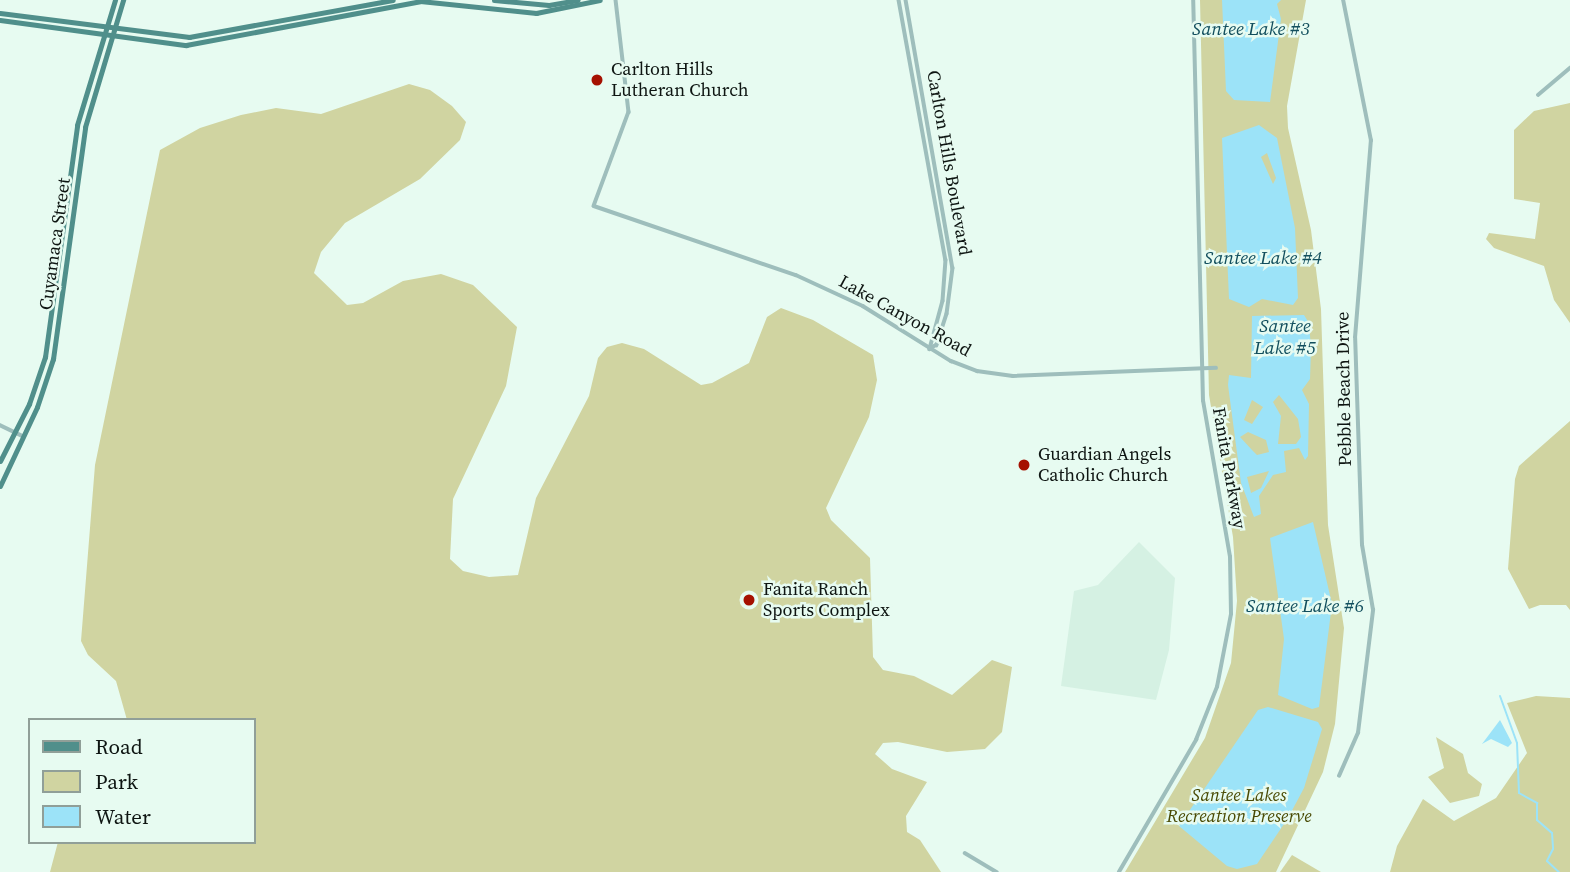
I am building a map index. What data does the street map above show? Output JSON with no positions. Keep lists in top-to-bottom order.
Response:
{
  "streets": {
    "main road": ["Cuyamaca Street"],
    "street": [
      "Carlton Hills Boulevard",
      "Lake Canyon Road",
      "Pebble Beach Drive",
      "Fanita Parkway"
    ]
  },
  "crossings": [
    ["Carlton Hills Boulevard", "Lake Canyon Road"],
    ["Lake Canyon Road", "Fanita Parkway"]
  ],
  "water": [
    "Santee Lake #3",
    "Santee Lake #4",
    "Santee Lake #5",
    "Santee Lake #6"
  ],
  "parks": ["Santee Lakes Recreation Preserve"],
  "places": ["Carlton Hills Lutheran Church", "Guardian Angels Catholic Church", "Fanita Ranch Sports Complex"],
  "legend": ["Road", "Park", "Water"]
}
